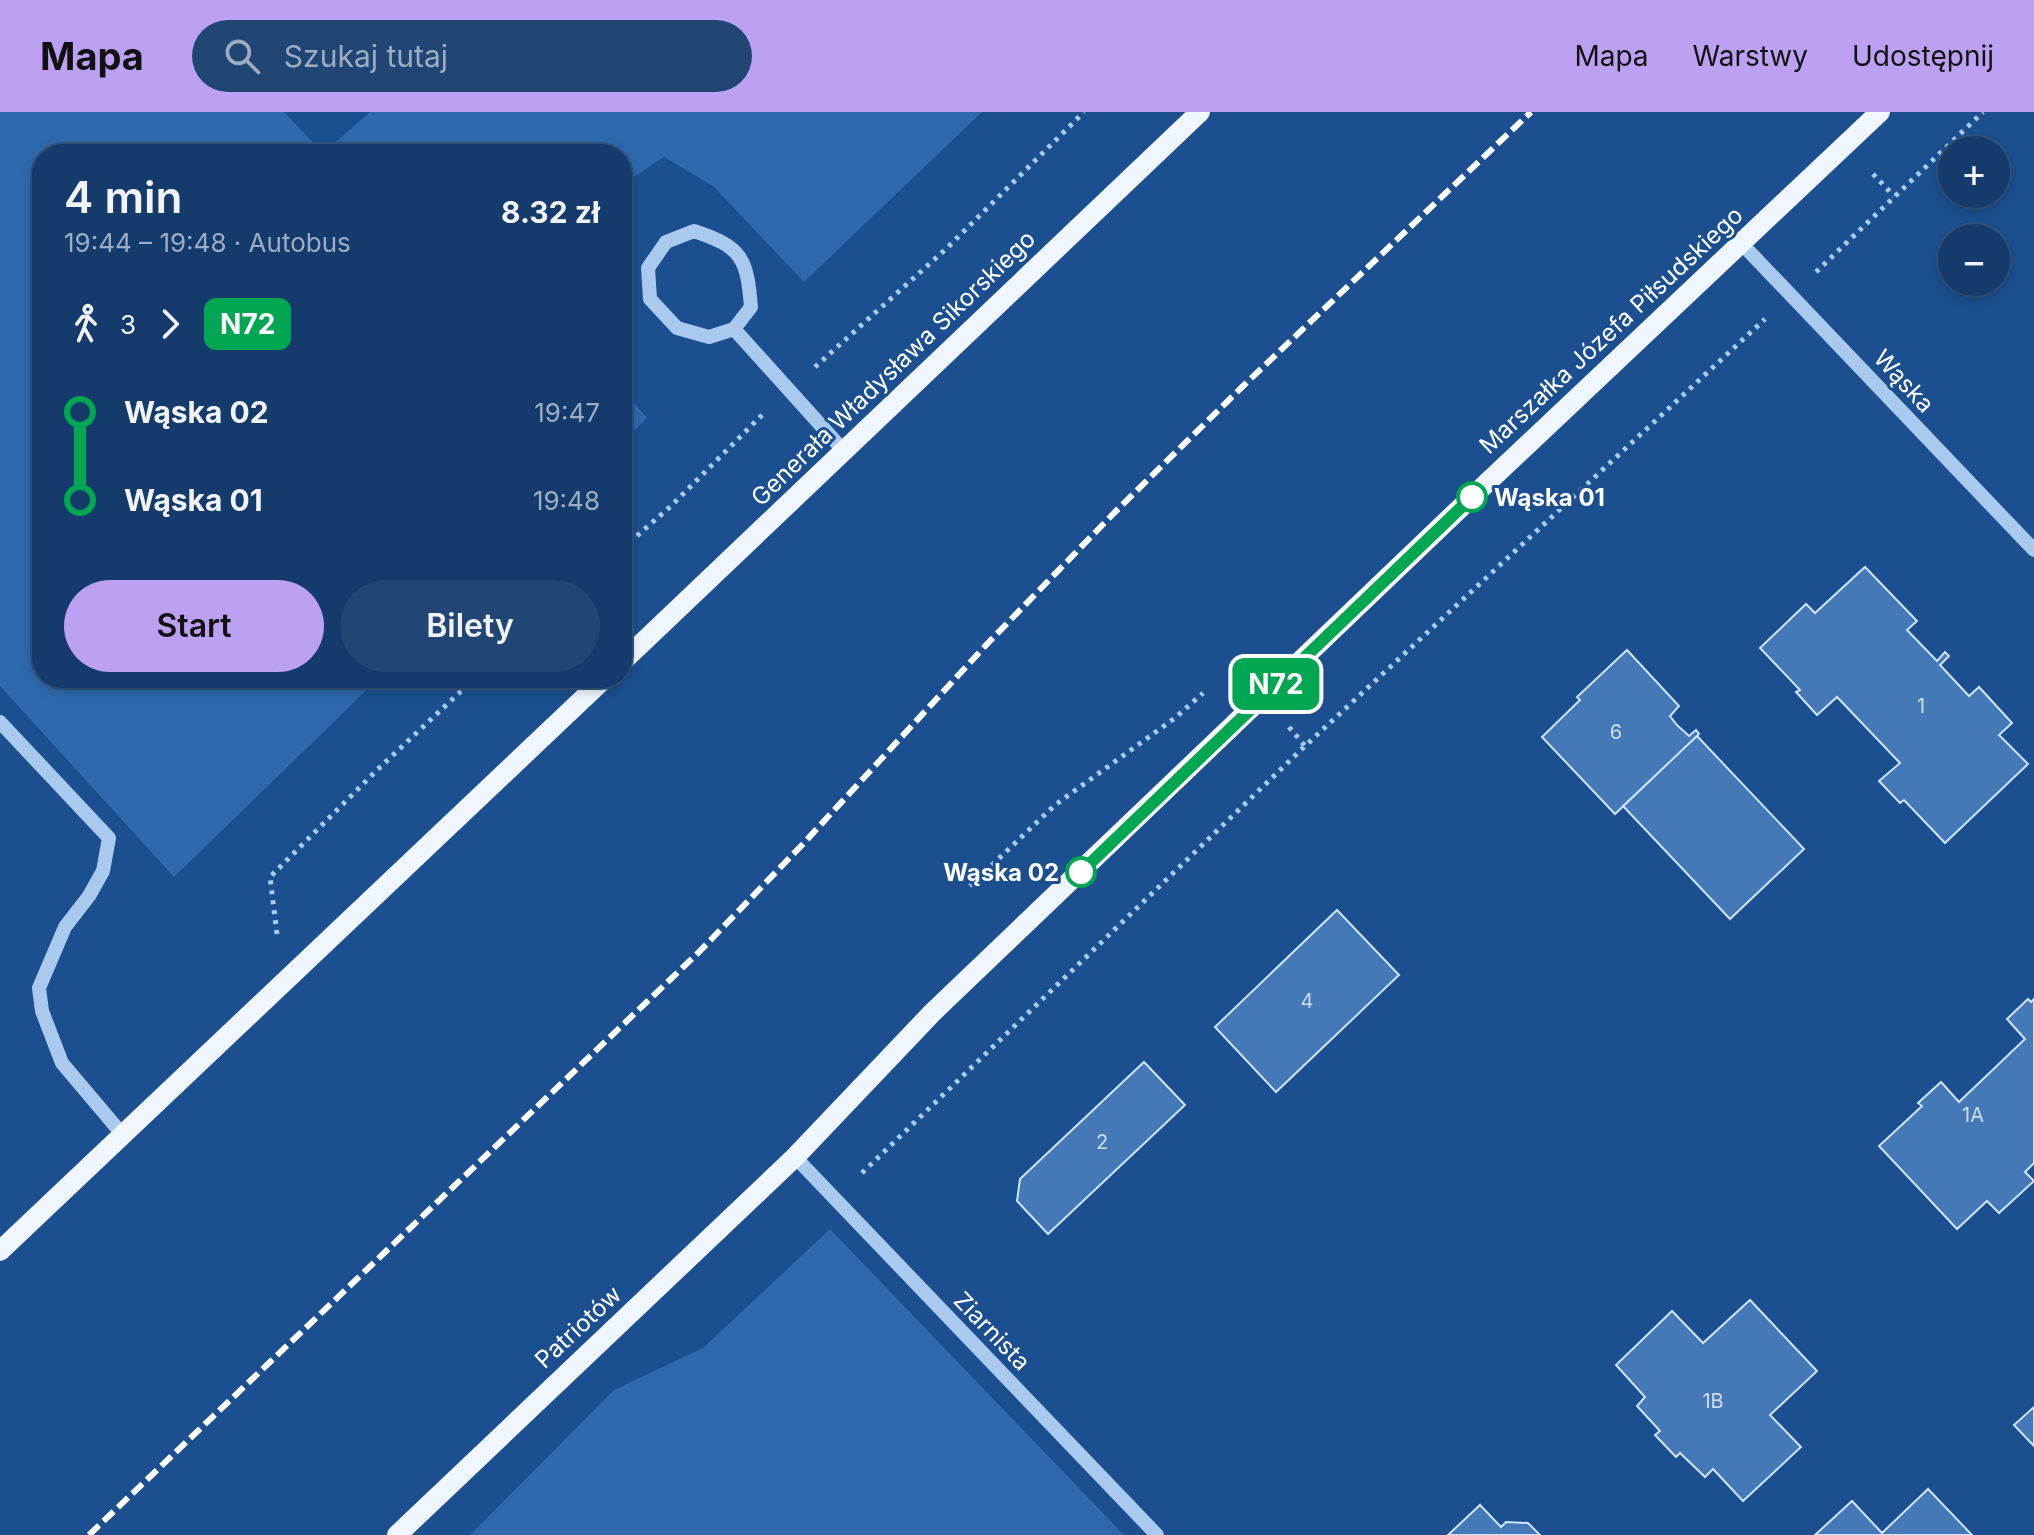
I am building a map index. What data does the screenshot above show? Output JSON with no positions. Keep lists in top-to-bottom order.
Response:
{
  "streets": {
    "main road": ["Marszałka Józefa Piłsudskiego", "Generała Władysława Sikorskiego", "Patriotów"],
    "street": ["Wąska", "Ziarnista"]
  },
  "crossings": [
    ["Marszałka Józefa Piłsudskiego", "Wąska"],
    ["Marszałka Józefa Piłsudskiego", "Patriotów"],
    ["Marszałka Józefa Piłsudskiego", "Ziarnista"],
    ["Patriotów", "Ziarnista"]
  ],
  "places": ["Wąska 01", "Wąska 02"],
  "lines": ["bus line N72"],
  "house_numbers": [
    "1",
    "6",
    "4",
    "1A",
    "2",
    "1B"
  ],
  "page": {
    "header": "Mapa",
    "search": "Szukaj tutaj",
    "nav": ["Mapa", "Warstwy", "Udostępnij"],
    "on_map": "N72",
    "map_buttons": ["+", "−"],
    "heading": ["4 min", "19:44 – 19:48 · Autobus", "8.32 zł"],
    "legs": ["3", "N72"],
    "list": [
      {
        "name": "Wąska 02",
        "value": "19:47"
      },
      {
        "name": "Wąska 01",
        "value": "19:48"
      }
    ],
    "buttons": ["Start", "Bilety"]
  }
}
